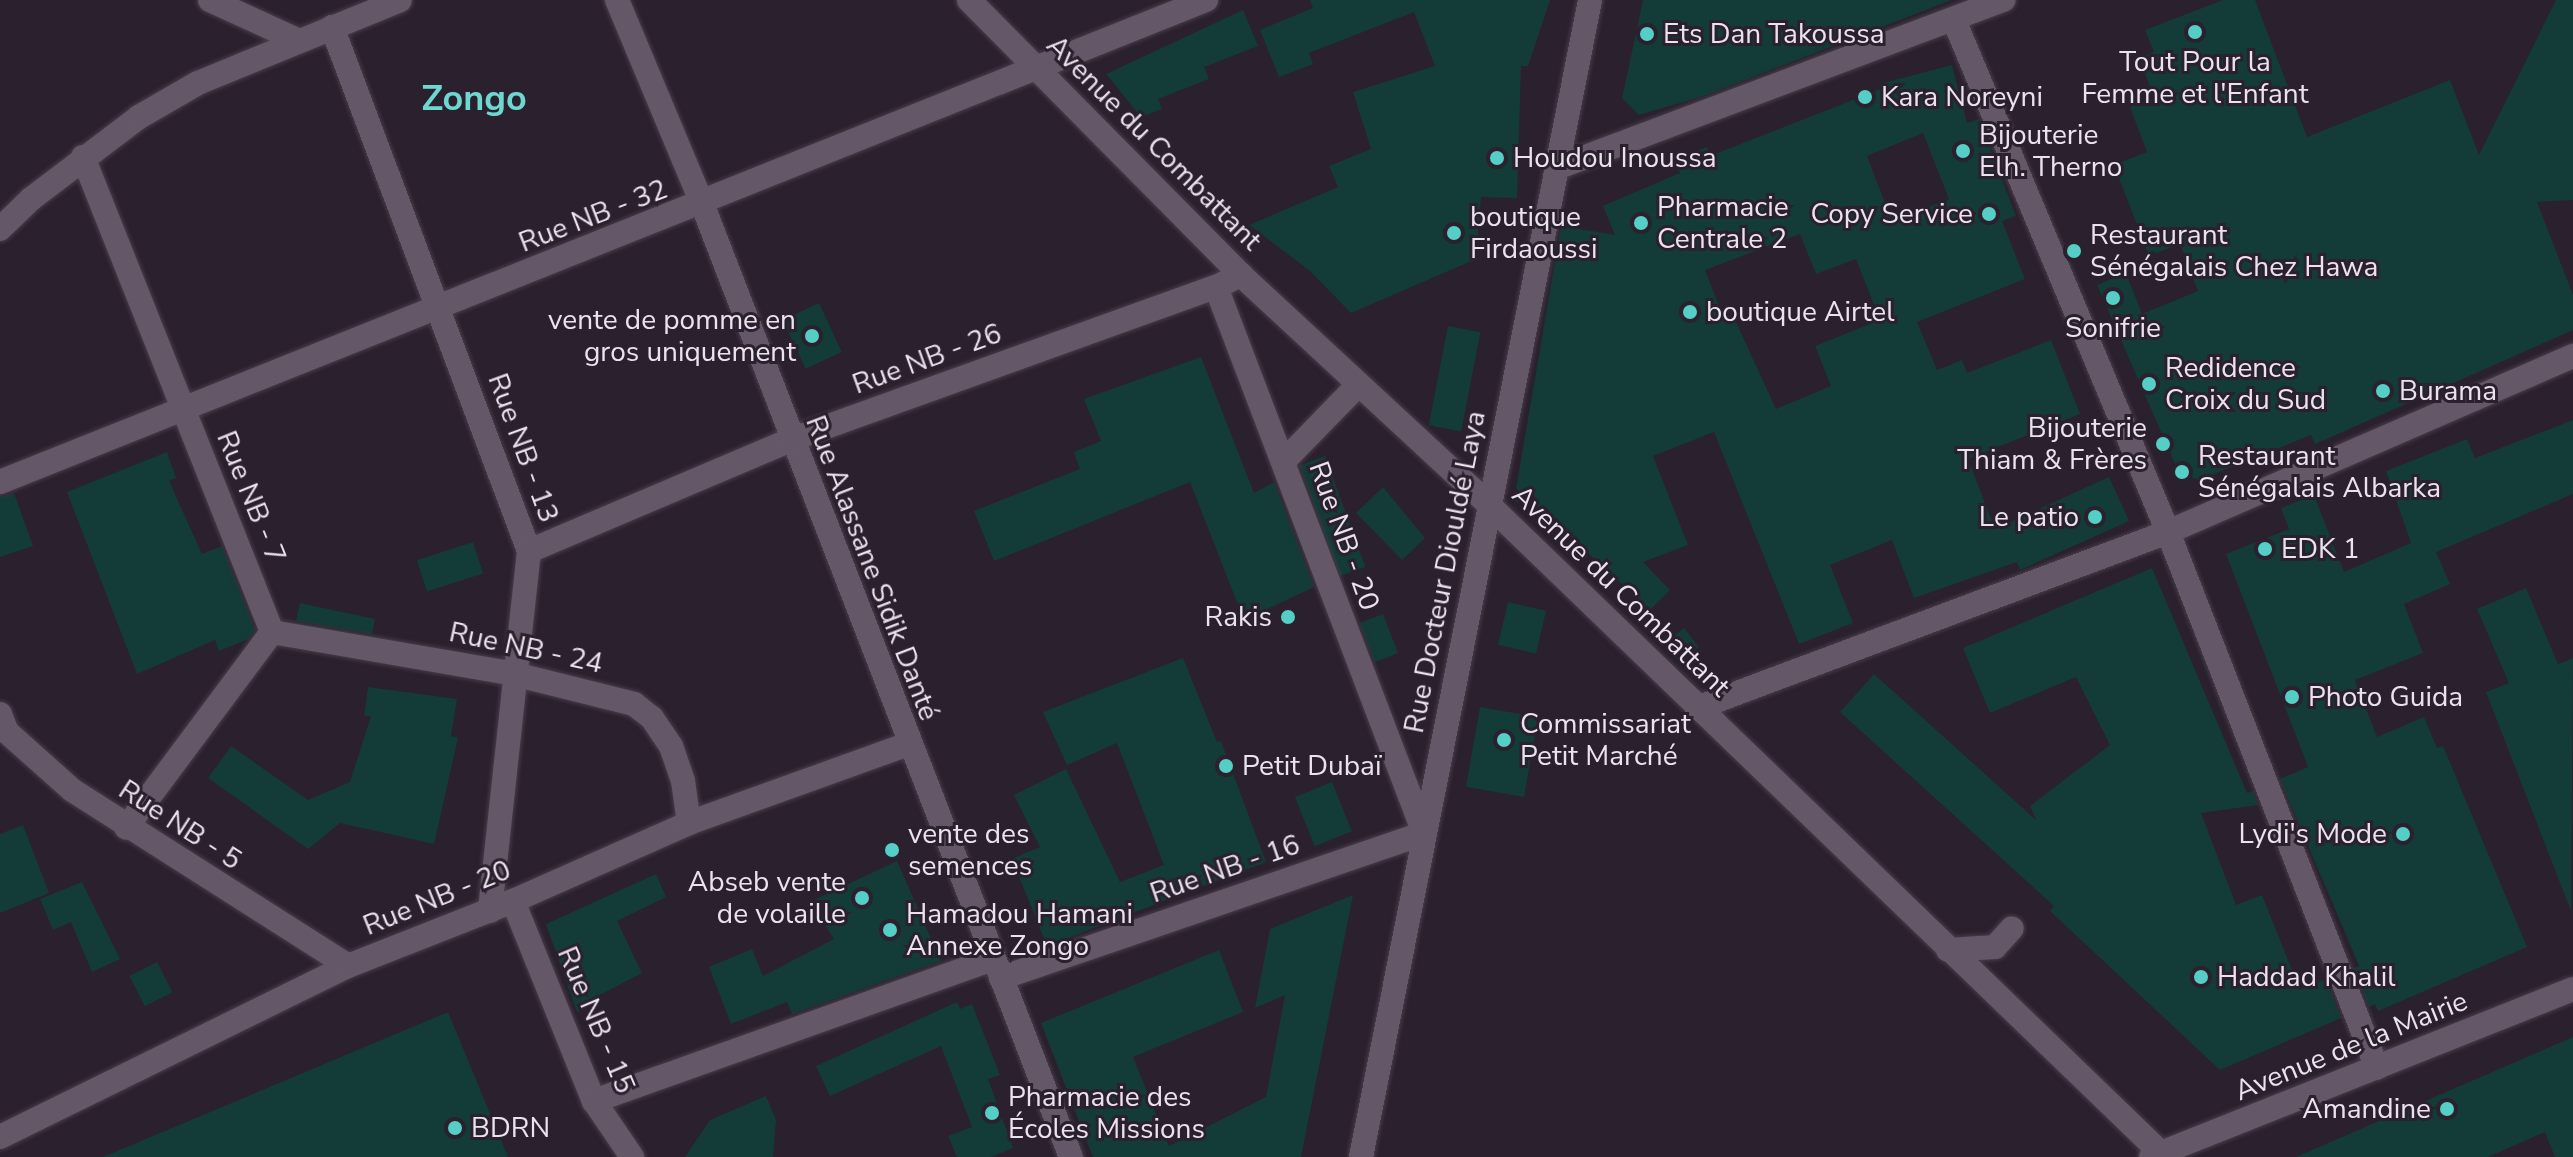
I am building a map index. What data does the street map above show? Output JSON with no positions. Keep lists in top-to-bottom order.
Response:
{
  "streets": {
    "street": [
      "Avenue du Combattant",
      "Rue NB - 32",
      "Rue NB - 26",
      "Rue NB - 13",
      "Rue NB - 7",
      "Rue NB - 20",
      "Rue Alassane Sidik Danté",
      "Rue Docteur Diouldé Laya",
      "Rue NB - 24",
      "Rue NB - 5",
      "Rue NB - 16",
      "Rue NB - 15",
      "Avenue de la Mairie"
    ]
  },
  "crossings": [
    ["Avenue du Combattant", "Rue NB - 32"],
    ["Avenue du Combattant", "Rue Docteur Diouldé Laya"],
    ["Avenue du Combattant", "Avenue de la Mairie"],
    ["Rue NB - 32", "Rue NB - 13"],
    ["Rue NB - 32", "Rue NB - 7"],
    ["Rue NB - 32", "Rue Alassane Sidik Danté"],
    ["Rue NB - 26", "Rue NB - 13"],
    ["Rue NB - 26", "Rue NB - 20"],
    ["Rue NB - 26", "Rue Alassane Sidik Danté"],
    ["Rue NB - 13", "Rue NB - 20"],
    ["Rue NB - 13", "Rue NB - 24"],
    ["Rue NB - 7", "Rue NB - 24"],
    ["Rue NB - 20", "Rue Alassane Sidik Danté"],
    ["Rue NB - 20", "Rue Docteur Diouldé Laya"],
    ["Rue NB - 20", "Rue NB - 24"],
    ["Rue NB - 20", "Rue NB - 5"],
    ["Rue NB - 20", "Rue NB - 16"],
    ["Rue NB - 20", "Rue NB - 15"],
    ["Rue Alassane Sidik Danté", "Rue NB - 16"],
    ["Rue Docteur Diouldé Laya", "Rue NB - 16"],
    ["Rue NB - 16", "Rue NB - 15"]
  ],
  "districts": ["Zongo"],
  "places": [
    "Tout Pour la Femme et l'Enfant",
    "Ets Dan Takoussa",
    "Kara Noreyni",
    "Bijouterie Elh. Therno",
    "Houdou Inoussa",
    "Copy Service",
    "Pharmacie Centrale 2",
    "boutique Firdaoussi",
    "Restaurant Sénégalais Chez Hawa",
    "Sonifrie",
    "boutique Airtel",
    "vente de pomme en gros uniquement",
    "Redidence Croix du Sud",
    "Burama",
    "Bijouterie Thiam & Frères",
    "Restaurant Sénégalais Albarka",
    "Le patio",
    "EDK 1",
    "Rakis",
    "Photo Guida",
    "Commissariat Petit Marché",
    "Petit Dubaï",
    "Lydi's Mode",
    "vente des semences",
    "Abseb vente de volaille",
    "Hamadou Hamani Annexe Zongo",
    "Haddad Khalil",
    "Amandine",
    "Pharmacie des Écoles Missions",
    "BDRN"
  ]
}
